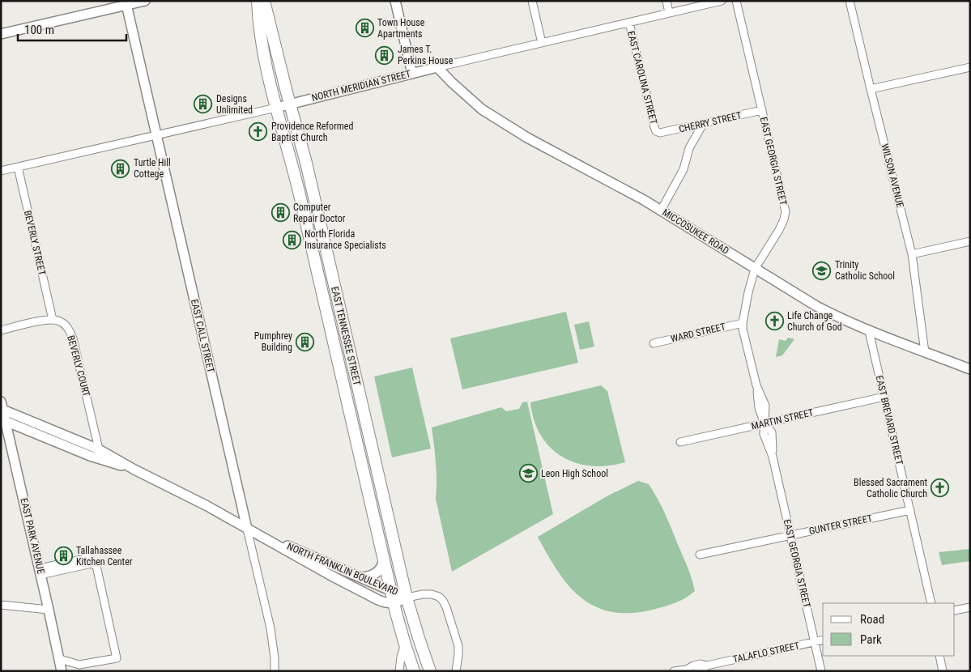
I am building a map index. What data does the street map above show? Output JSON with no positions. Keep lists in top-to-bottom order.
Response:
{
  "streets": {
    "main road": ["EAST TENNESSEE STREET"],
    "street": [
      "EAST CAROLINA STREET",
      "NORTH MERIDIAN STREET",
      "CHERRY STREET",
      "EAST GEORGIA STREET",
      "WILSON AVENUE",
      "MICCOSUKEE ROAD",
      "BEVERLY STREET",
      "WARD STREET",
      "EAST CALL STREET",
      "BEVERLY COURT",
      "MARTIN STREET",
      "EAST BREVARD STREET",
      "GUNTER STREET",
      "EAST PARK AVENUE",
      "NORTH FRANKLIN BOULEVARD",
      "TALAFLO STREET"
    ]
  },
  "crossings": [
    ["EAST CAROLINA STREET", "NORTH MERIDIAN STREET"],
    ["EAST CAROLINA STREET", "CHERRY STREET"],
    ["NORTH MERIDIAN STREET", "MICCOSUKEE ROAD"],
    ["NORTH MERIDIAN STREET", "BEVERLY STREET"],
    ["NORTH MERIDIAN STREET", "EAST CALL STREET"],
    ["NORTH MERIDIAN STREET", "EAST TENNESSEE STREET"],
    ["CHERRY STREET", "EAST GEORGIA STREET"],
    ["EAST GEORGIA STREET", "MICCOSUKEE ROAD"],
    ["EAST GEORGIA STREET", "WARD STREET"],
    ["EAST GEORGIA STREET", "MARTIN STREET"],
    ["EAST GEORGIA STREET", "GUNTER STREET"],
    ["EAST GEORGIA STREET", "TALAFLO STREET"],
    ["WILSON AVENUE", "MICCOSUKEE ROAD"],
    ["MICCOSUKEE ROAD", "EAST BREVARD STREET"],
    ["BEVERLY STREET", "BEVERLY COURT"],
    ["EAST CALL STREET", "NORTH FRANKLIN BOULEVARD"],
    ["EAST TENNESSEE STREET", "NORTH FRANKLIN BOULEVARD"],
    ["BEVERLY COURT", "NORTH FRANKLIN BOULEVARD"],
    ["MARTIN STREET", "EAST BREVARD STREET"],
    ["EAST BREVARD STREET", "GUNTER STREET"],
    ["EAST PARK AVENUE", "NORTH FRANKLIN BOULEVARD"]
  ],
  "places": {
    "building": [
      "Town House Apartments",
      "James T. Perkins House",
      "Designs Unlimited",
      "Turtle Hill Cottege",
      "Computer Repair Doctor",
      "North Florida Insurance Specialists",
      "Pumphrey Building",
      "Tallahassee Kitchen Center"
    ],
    "church": ["Providence Reformed Baptist Church", "Life Change Church of God", "Blessed Sacrament Catholic Church"],
    "school or university": ["Trinity Catholic School", "Leon High School"]
  },
  "legend": ["Road", "Park"],
  "scale_bar": "100 m"
}
